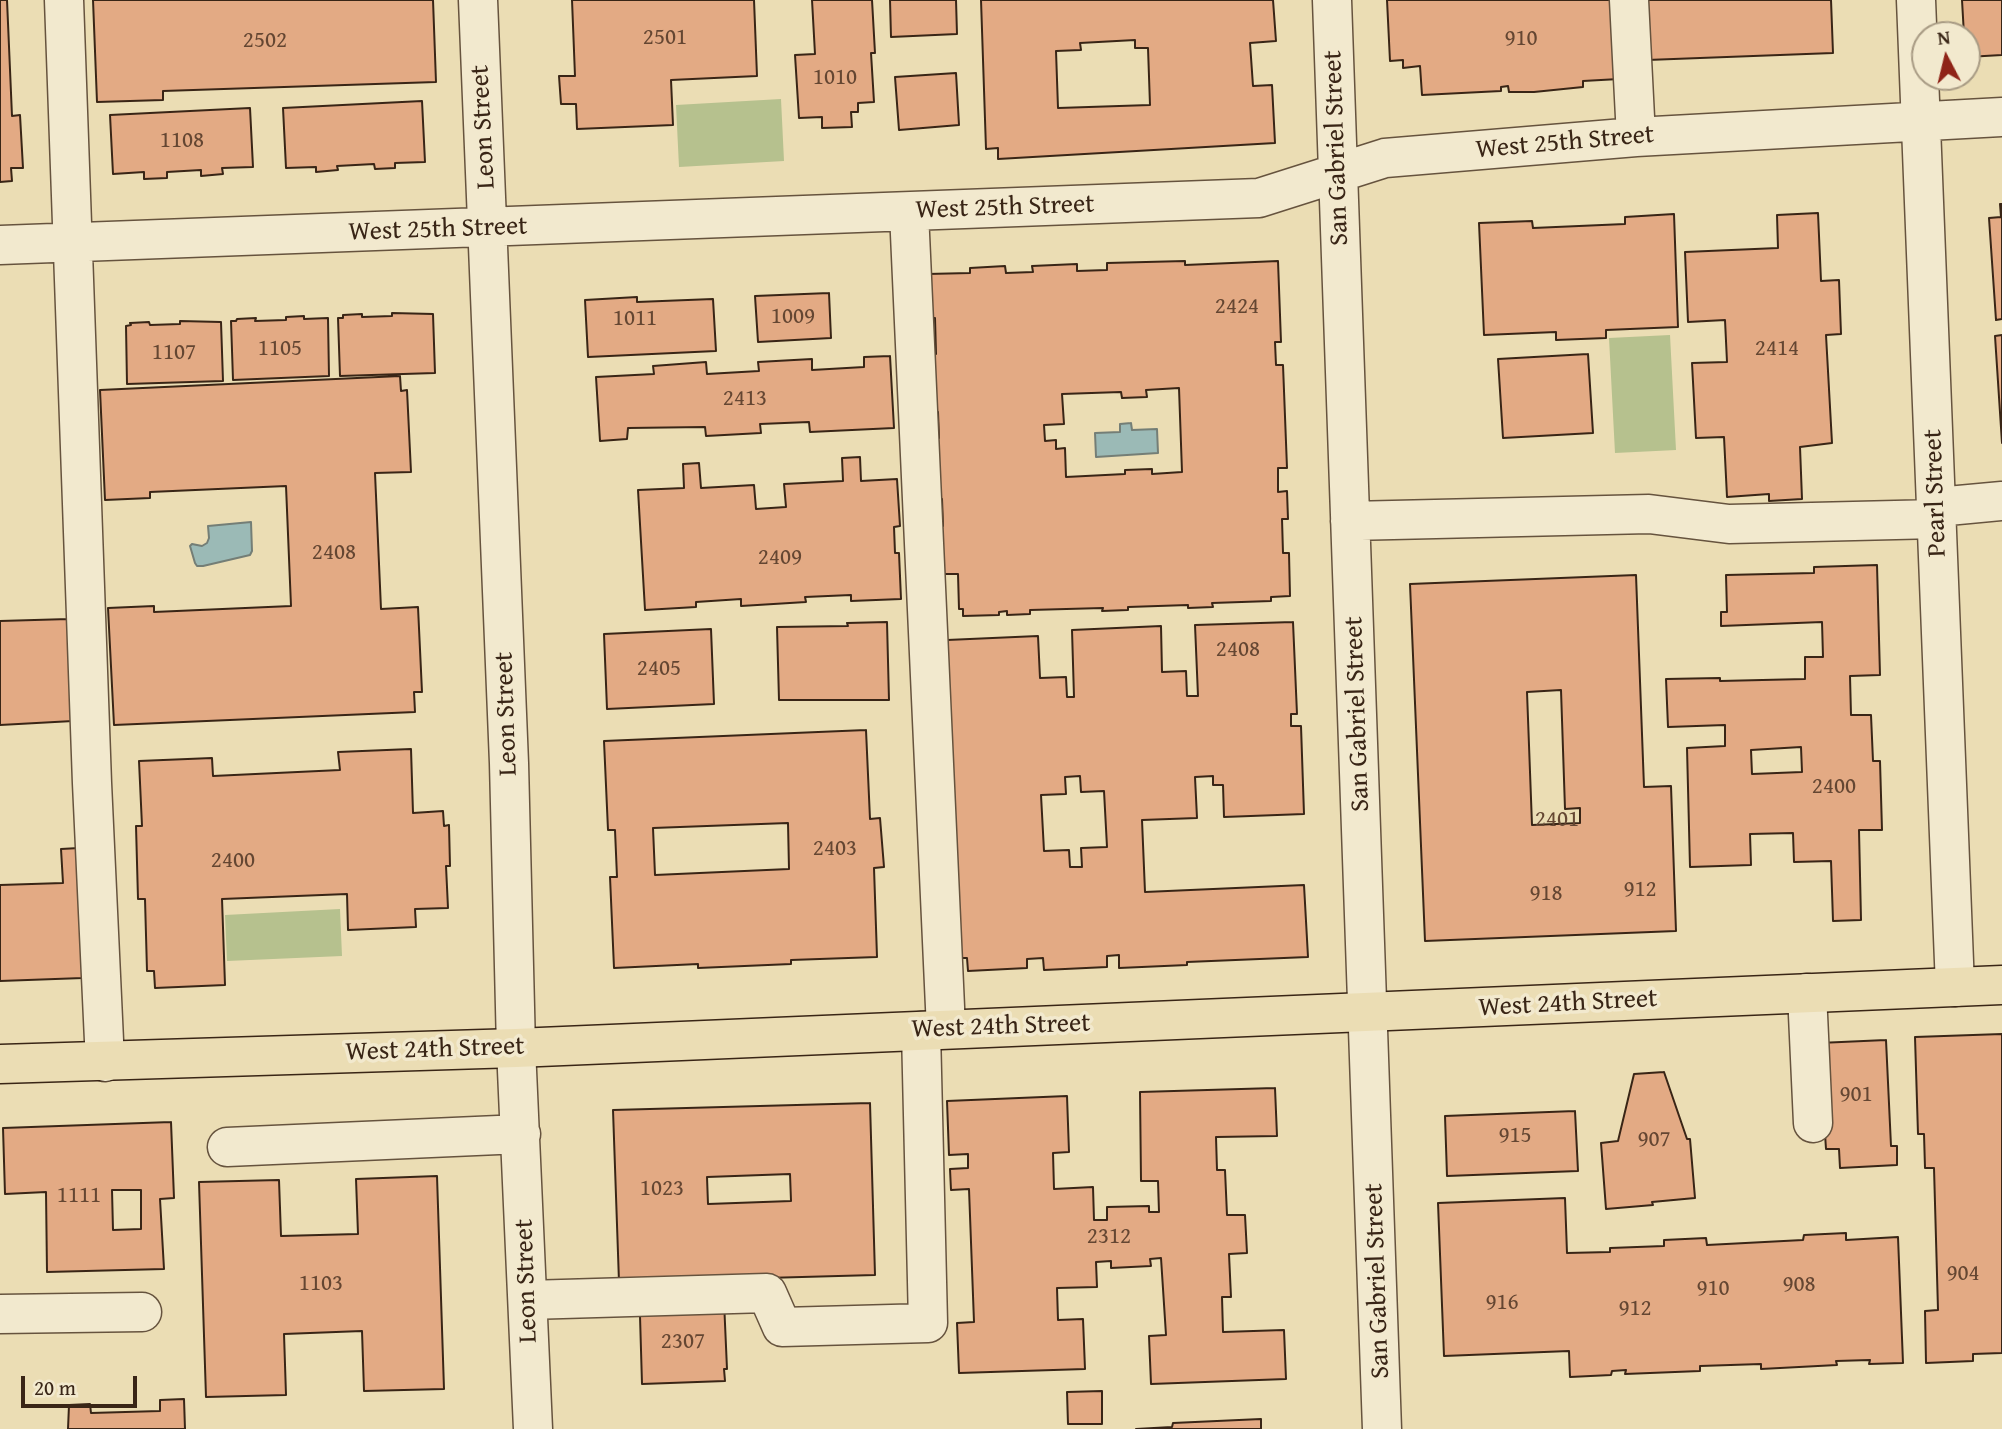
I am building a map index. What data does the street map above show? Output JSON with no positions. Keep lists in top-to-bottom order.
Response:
{
  "streets": {
    "main road": ["West 24th Street"],
    "street": [
      "Leon Street",
      "West 25th Street",
      "San Gabriel Street",
      "Pearl Street"
    ]
  },
  "crossings": [
    ["Leon Street", "West 25th Street"],
    ["Leon Street", "West 24th Street"],
    ["West 25th Street", "San Gabriel Street"],
    ["West 25th Street", "Pearl Street"],
    ["San Gabriel Street", "West 24th Street"],
    ["Pearl Street", "West 24th Street"]
  ],
  "house_numbers": [
    "2501",
    "910",
    "2502",
    "1010",
    "1108",
    "2424",
    "1009",
    "1011",
    "1105",
    "2414",
    "1107",
    "2413",
    "2408",
    "2409",
    "2408",
    "2405",
    "2400",
    "2401",
    "2403",
    "2400",
    "912",
    "918",
    "901",
    "915",
    "907",
    "1023",
    "1111",
    "2312",
    "904",
    "1103",
    "908",
    "910",
    "916",
    "912",
    "2307"
  ],
  "scale_bar": "20 m",
  "north": "top"
}
